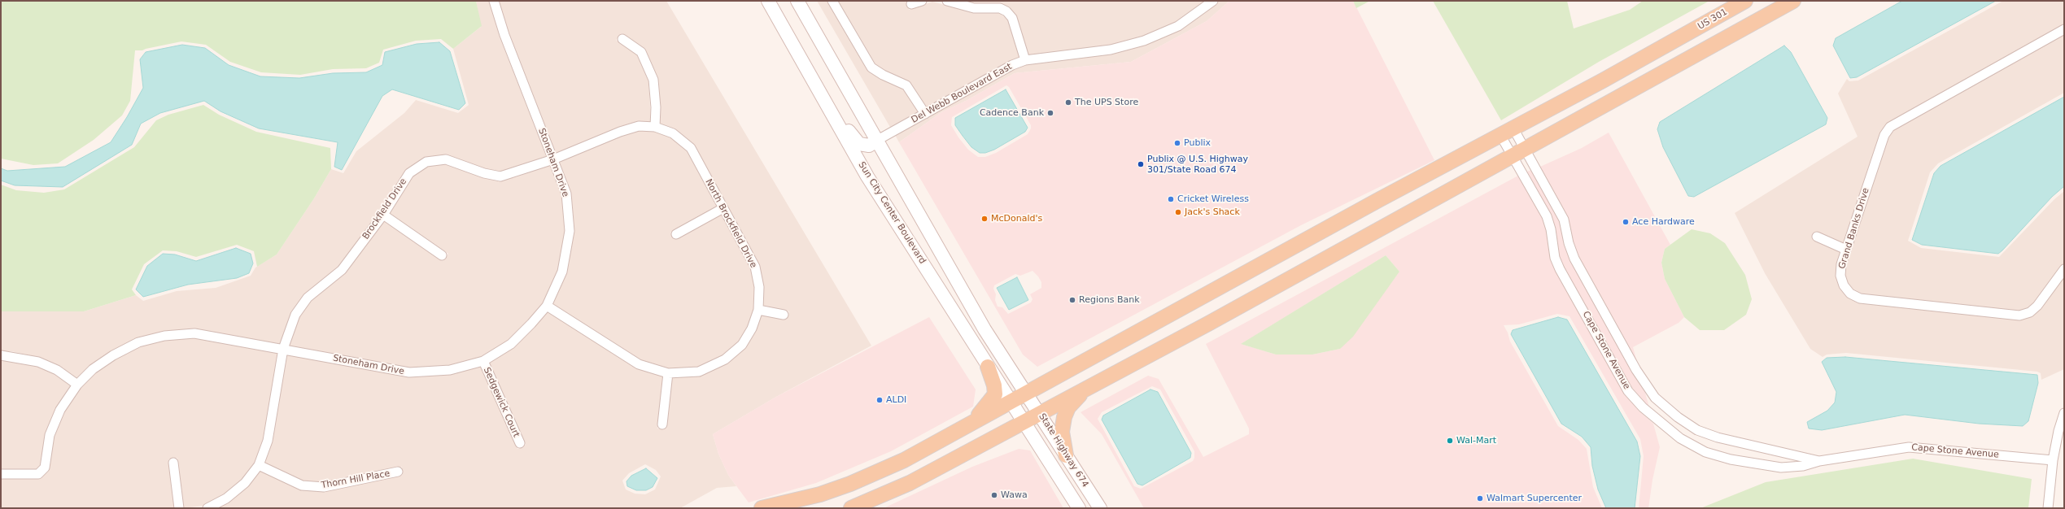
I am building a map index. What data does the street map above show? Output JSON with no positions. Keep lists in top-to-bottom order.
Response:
{
  "streets": {
    "main road": ["US 301", "Sun City Center Boulevard", "State Highway 674"],
    "street": [
      "Del Webb Boulevard East",
      "Stoneham Drive",
      "Brockfield Drive",
      "North Brockfield Drive",
      "Grand Banks Drive",
      "Cape Stone Avenue",
      "Sedgewick Court",
      "Thorn Hill Place"
    ]
  },
  "crossings": [
    ["US 301", "Sun City Center Boulevard"],
    ["US 301", "Cape Stone Avenue"],
    ["US 301", "State Highway 674"],
    ["Stoneham Drive", "Brockfield Drive"],
    ["Stoneham Drive", "North Brockfield Drive"],
    ["Stoneham Drive", "Sedgewick Court"],
    ["Brockfield Drive", "North Brockfield Drive"],
    ["Brockfield Drive", "Thorn Hill Place"],
    ["Sun City Center Boulevard", "State Highway 674"]
  ],
  "places": [
    "The UPS Store",
    "Cadence Bank",
    "Publix",
    "Publix @ U.S. Highway 301/State Road 674",
    "Cricket Wireless",
    "Jack's Shack",
    "McDonald's",
    "Ace Hardware",
    "Regions Bank",
    "ALDI",
    "Wal-Mart",
    "Wawa",
    "Walmart Supercenter"
  ]
}
